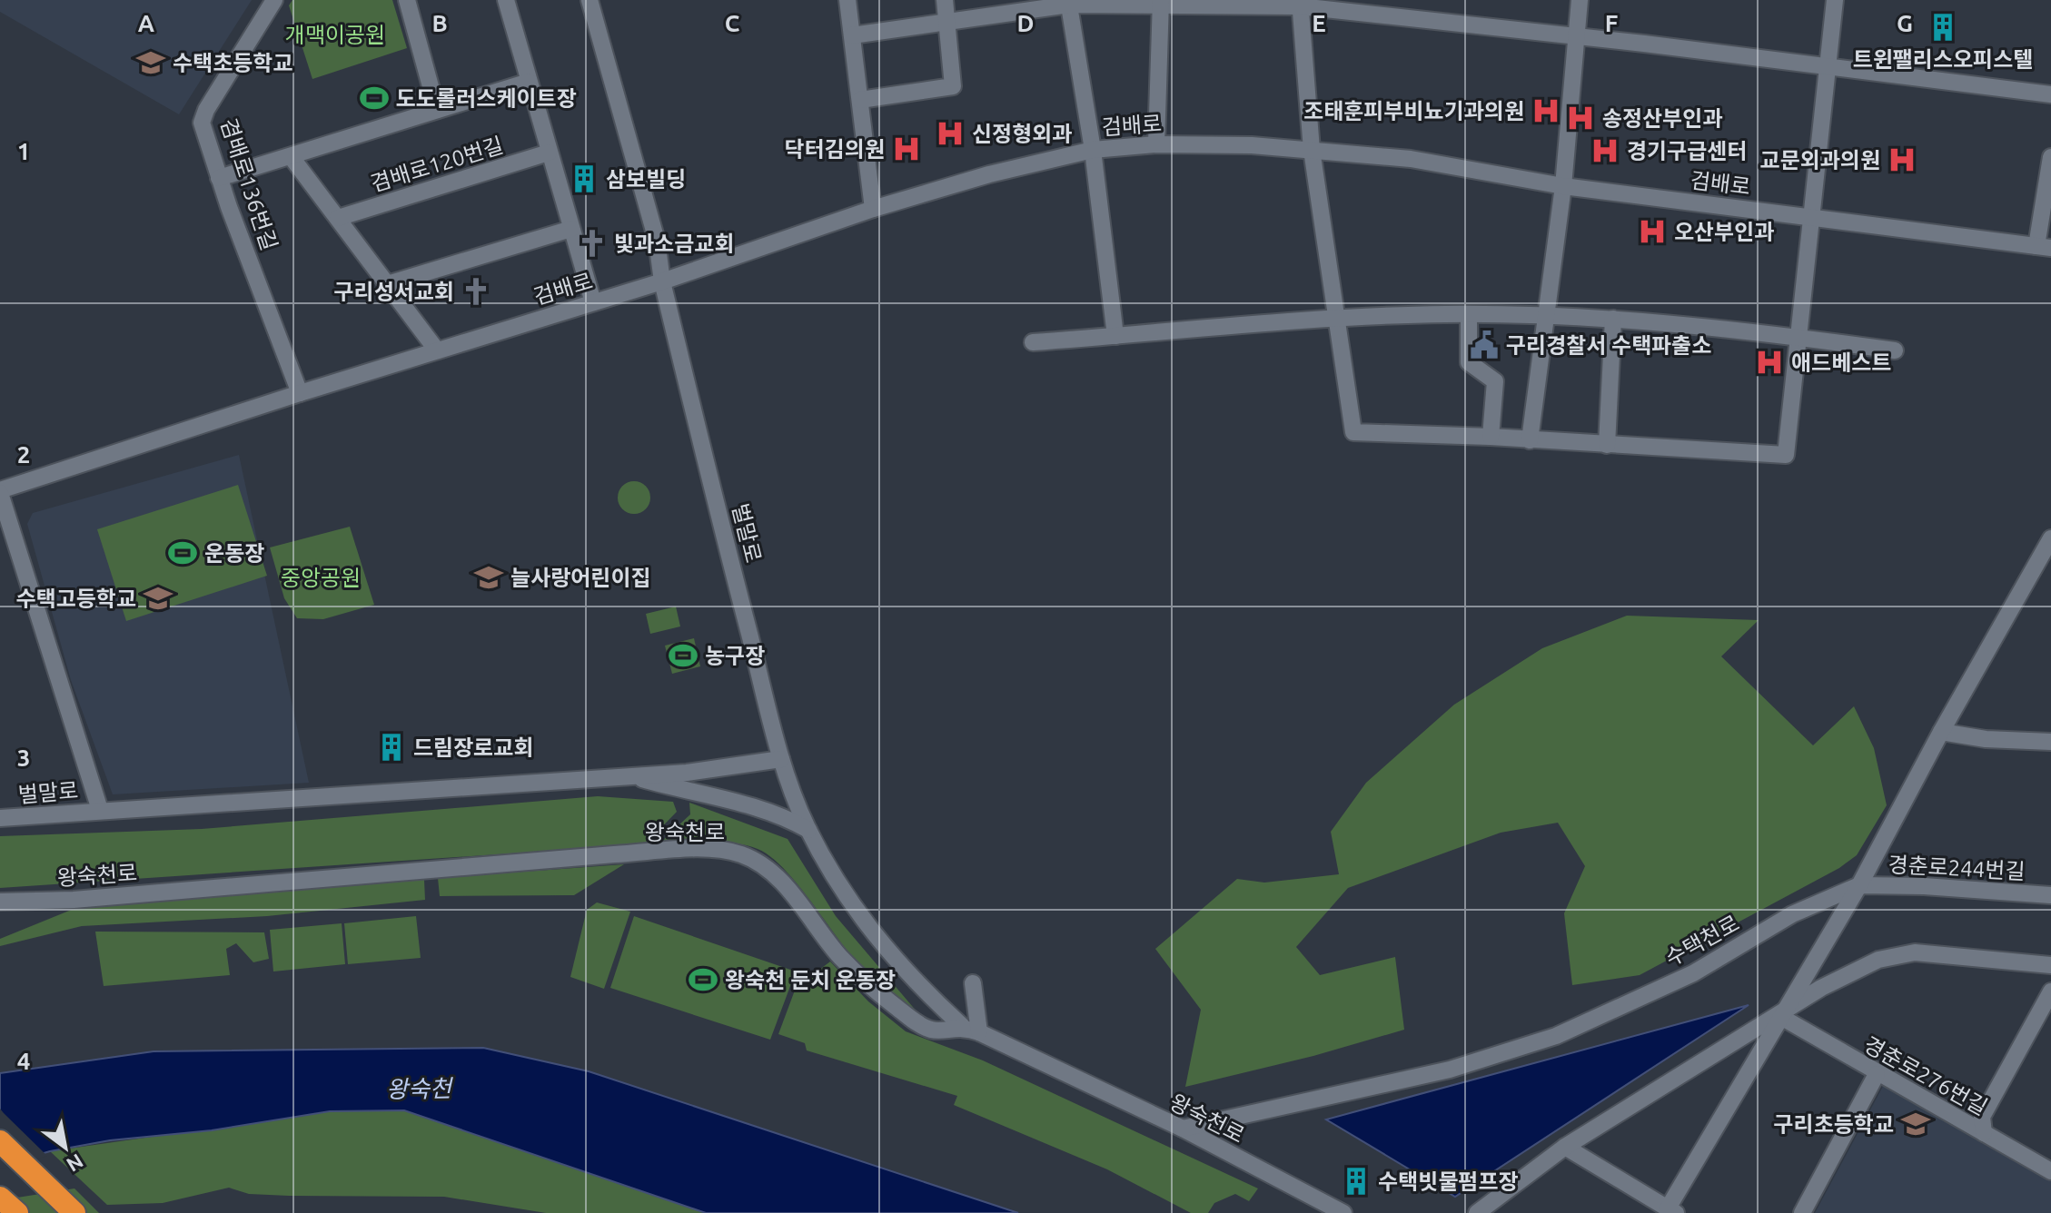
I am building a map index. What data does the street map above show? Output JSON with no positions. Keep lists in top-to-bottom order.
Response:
{
  "streets": {
    "street": [
      "검배로",
      "겸배로120번길",
      "겸배로136번길",
      "벌말로",
      "왕숙천로",
      "경춘로244번길",
      "수택천로",
      "경춘로276번길"
    ]
  },
  "crossings": [
    ["검배로", "겸배로136번길"],
    ["검배로", "벌말로"],
    ["벌말로", "왕숙천로"],
    ["왕숙천로", "수택천로"],
    ["경춘로244번길", "수택천로"]
  ],
  "water": ["왕숙천"],
  "parks": ["개맥이공원", "중앙공원"],
  "places": {
    "building": [
      "트윈팰리스오피스텔",
      "삼보빌딩",
      "드림장로교회",
      "수택빗물펌프장"
    ],
    "school or university": [
      "수택초등학교",
      "늘사랑어린이집",
      "수택고등학교",
      "구리초등학교"
    ],
    "sports": [
      "도도롤러스케이트장",
      "운동장",
      "농구장",
      "왕숙천 둔치 운동장"
    ],
    "hospital": [
      "조태훈피부비뇨기과의원",
      "송정산부인과",
      "신정형외과",
      "닥터김의원",
      "경기구급센터",
      "교문외과의원",
      "오산부인과",
      "애드베스트"
    ],
    "church": ["빛과소금교회", "구리성서교회"],
    "public building": ["구리경찰서 수택파출소"]
  },
  "north": "bottom right",
  "grid": {
    "columns": [
      "A",
      "B",
      "C",
      "D",
      "E",
      "F",
      "G"
    ],
    "rows": [
      "1",
      "2",
      "3",
      "4"
    ]
  }
}
